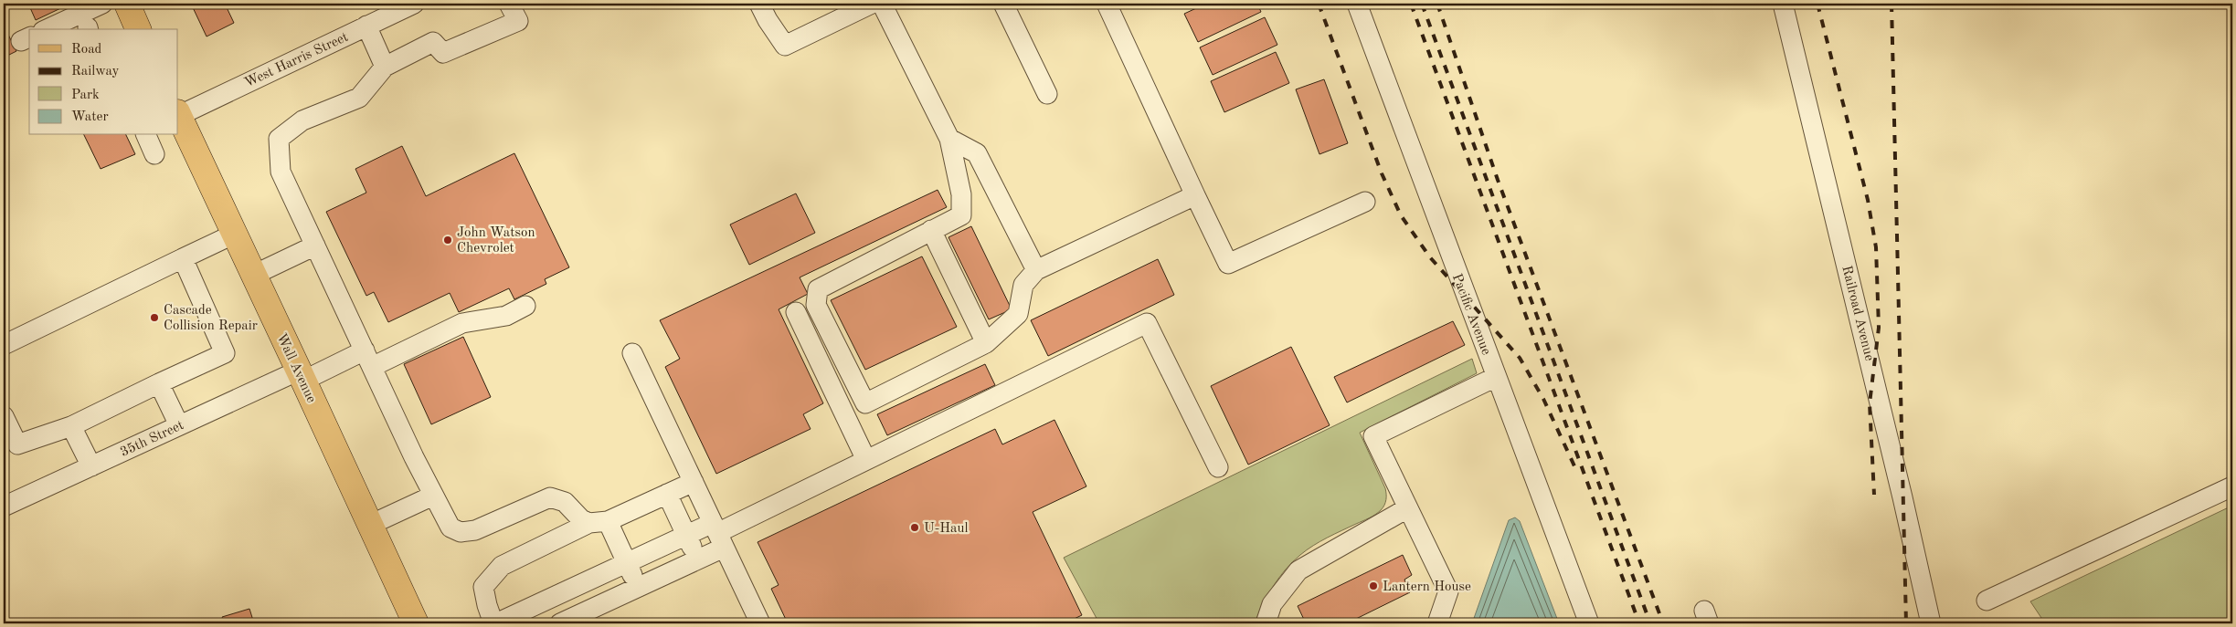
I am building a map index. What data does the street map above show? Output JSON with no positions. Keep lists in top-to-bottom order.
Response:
{
  "streets": {
    "main road": ["Wall Avenue"],
    "street": [
      "West Harris Street",
      "Railroad Avenue",
      "Pacific Avenue",
      "35th Street"
    ]
  },
  "crossings": [
    ["Wall Avenue", "35th Street"]
  ],
  "places": [
    "John Watson Chevrolet",
    "Cascade Collision Repair",
    "U-Haul",
    "Lantern House"
  ],
  "legend": [
    "Road",
    "Railway",
    "Park",
    "Water"
  ]
}
